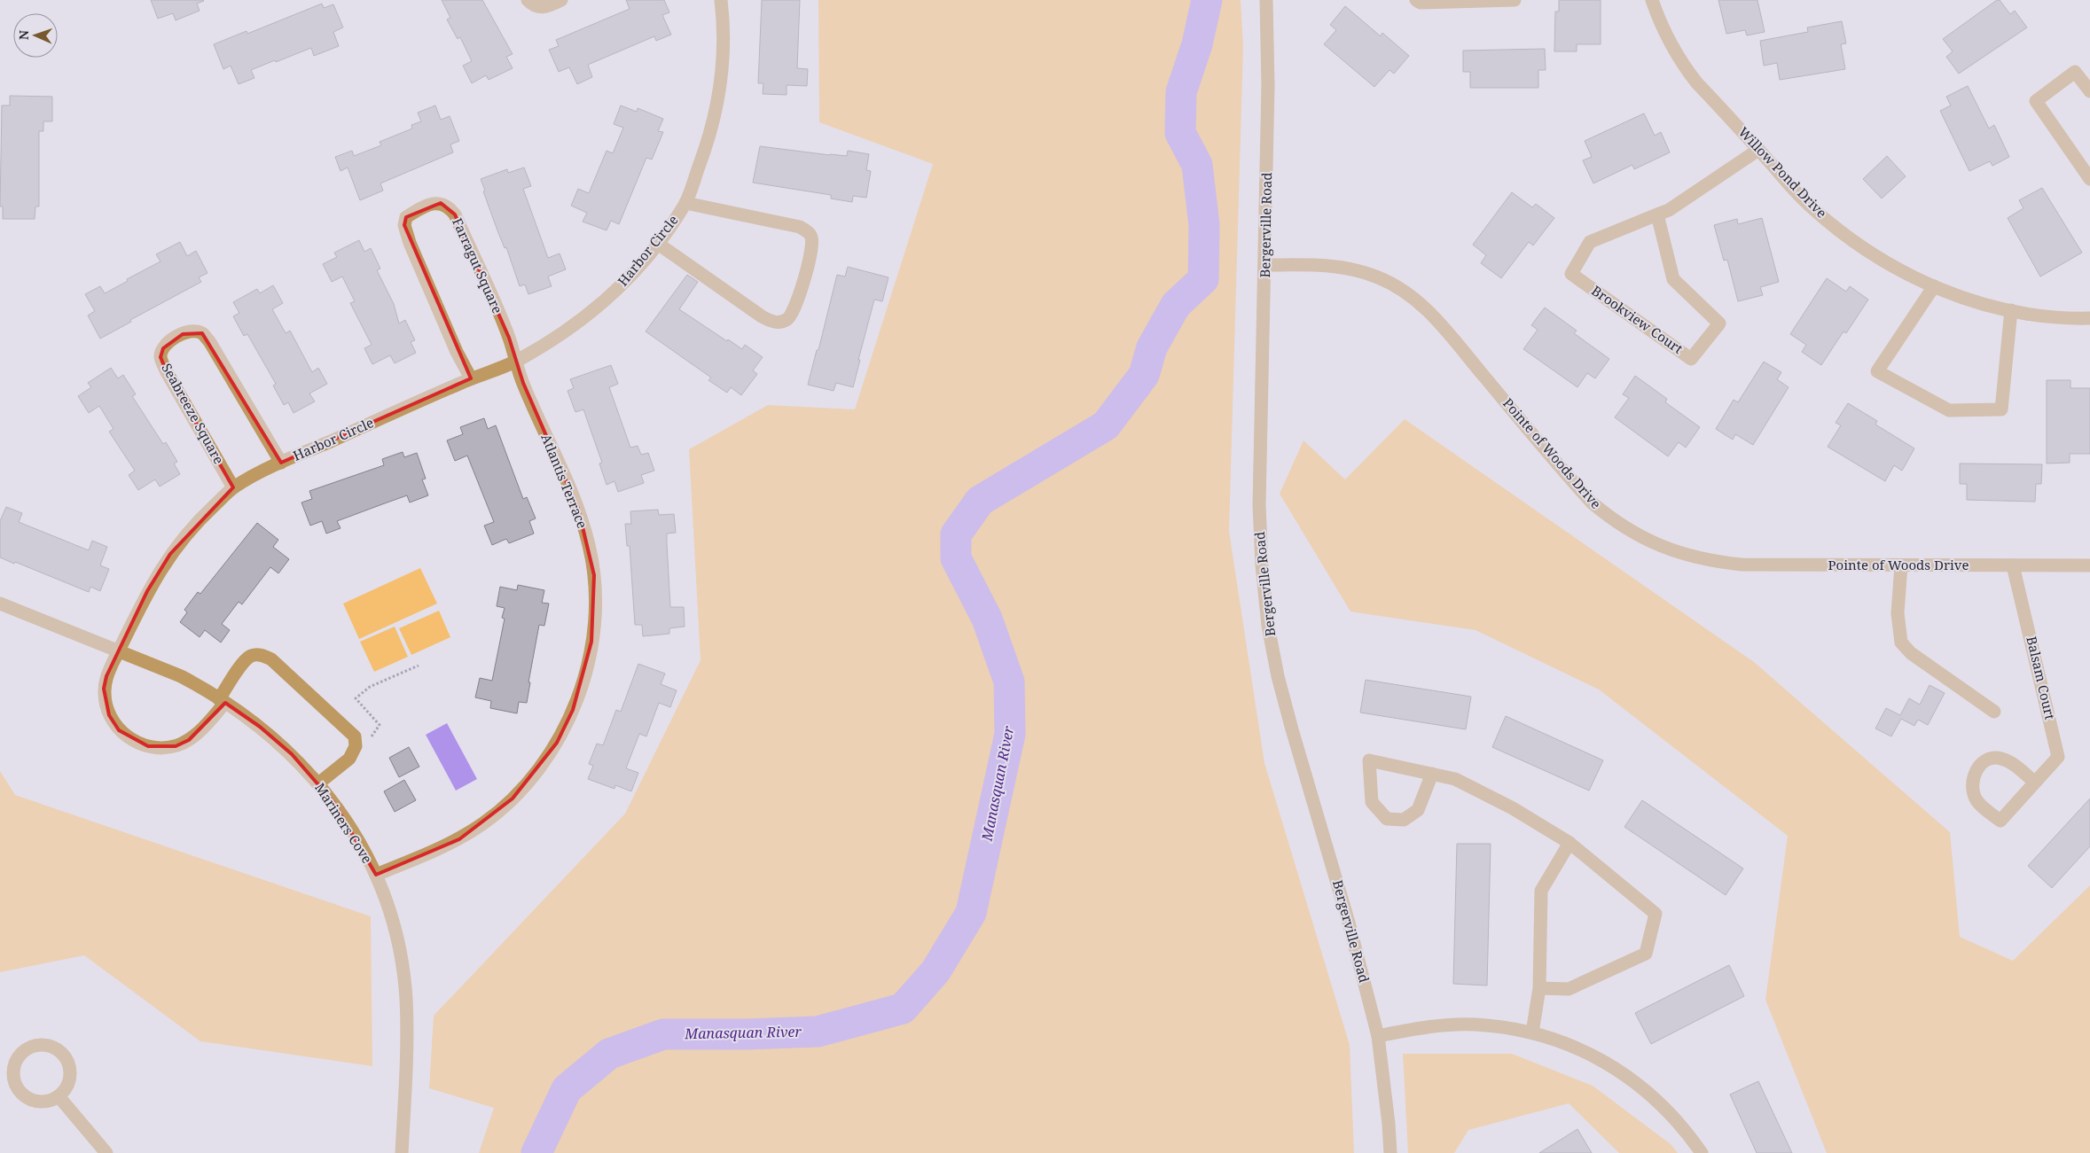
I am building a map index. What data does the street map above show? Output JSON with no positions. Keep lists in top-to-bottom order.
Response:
{
  "streets": {
    "street": [
      "Willow Pond Drive",
      "Bergerville Road",
      "Harbor Circle",
      "Farragut Square",
      "Brookview Court",
      "Seabreeze Square",
      "Pointe of Woods Drive",
      "Atlantis Terrace",
      "Balsam Court",
      "Mariners Cove"
    ]
  },
  "crossings": [
    ["Willow Pond Drive", "Brookview Court"],
    ["Bergerville Road", "Pointe of Woods Drive"],
    ["Harbor Circle", "Farragut Square"],
    ["Harbor Circle", "Seabreeze Square"],
    ["Harbor Circle", "Atlantis Terrace"],
    ["Farragut Square", "Atlantis Terrace"],
    ["Pointe of Woods Drive", "Balsam Court"],
    ["Atlantis Terrace", "Mariners Cove"]
  ],
  "water": ["Manasquan River"],
  "north": "left"
}
